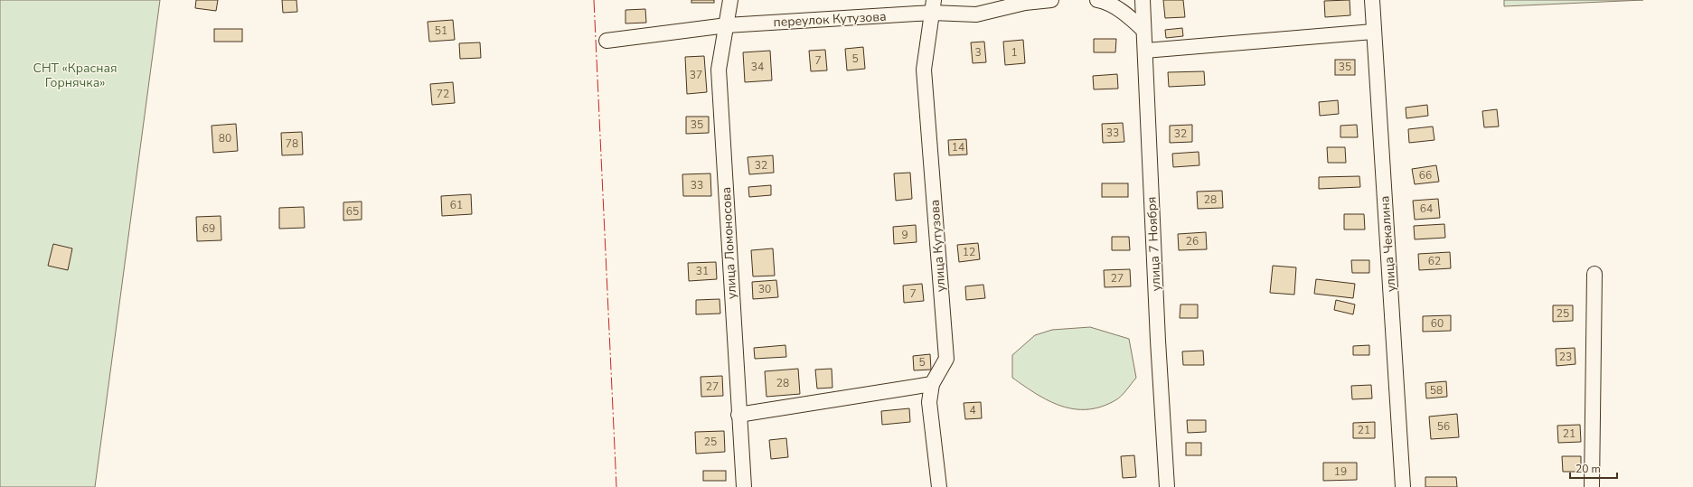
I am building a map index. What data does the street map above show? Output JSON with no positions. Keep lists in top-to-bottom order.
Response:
{
  "streets": {
    "street": [
      "переулок Кутузова",
      "улица Ломоносова",
      "улица 7 Ноября",
      "улица Чекалина",
      "улица Кутузова"
    ]
  },
  "crossings": [
    ["переулок Кутузова", "улица Ломоносова"],
    ["переулок Кутузова", "улица Кутузова"]
  ],
  "parks": ["СНТ «Красная Горнячка»"],
  "house_numbers": [
    "51",
    "3",
    "1",
    "5",
    "7",
    "34",
    "35",
    "37",
    "72",
    "35",
    "33",
    "32",
    "80",
    "78",
    "14",
    "32",
    "66",
    "33",
    "28",
    "61",
    "64",
    "65",
    "69",
    "9",
    "26",
    "12",
    "62",
    "31",
    "27",
    "30",
    "7",
    "25",
    "60",
    "23",
    "5",
    "28",
    "27",
    "58",
    "4",
    "56",
    "21",
    "21",
    "25",
    "19"
  ],
  "scale_bar": "20 m"
}
